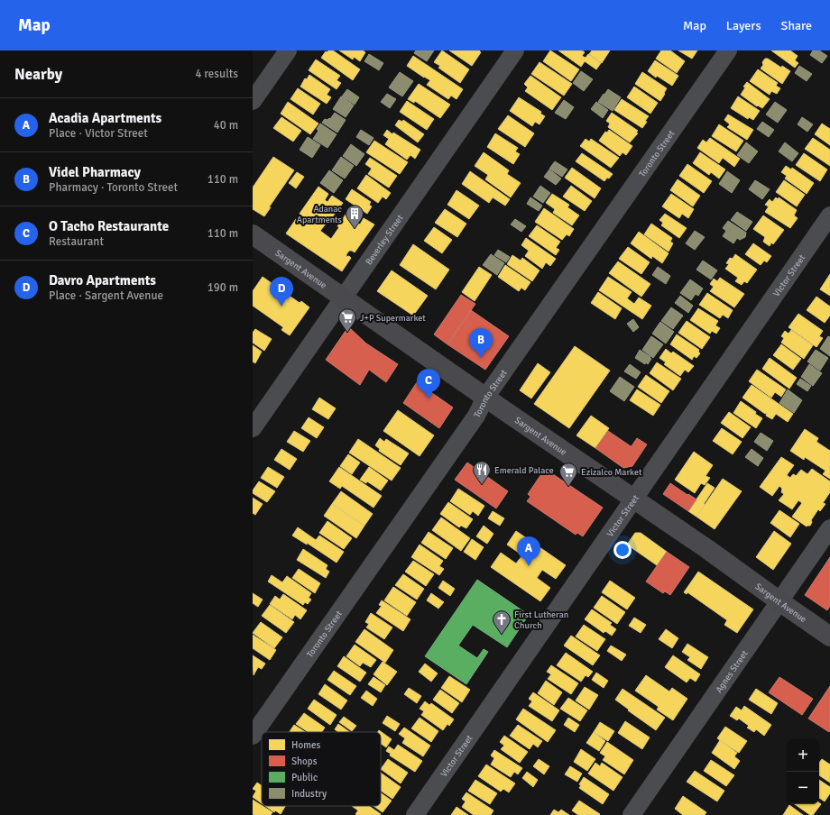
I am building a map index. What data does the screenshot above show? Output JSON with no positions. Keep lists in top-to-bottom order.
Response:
{
  "streets": {
    "main road": ["Sargent Avenue"],
    "street": [
      "Toronto Street",
      "Beverley Street",
      "Victor Street",
      "Agnes Street"
    ]
  },
  "crossings": [
    ["Toronto Street", "Sargent Avenue"],
    ["Beverley Street", "Sargent Avenue"],
    ["Sargent Avenue", "Victor Street"],
    ["Sargent Avenue", "Agnes Street"]
  ],
  "places": {
    "building": ["Adanac Apartments"],
    "supermarket": ["J+P Supermarket", "Ezizalco Market"],
    "restaurant": ["Emerald Palace"],
    "church": ["First Lutheran Church"]
  },
  "legend": [
    "Homes",
    "Shops",
    "Public",
    "Industry"
  ],
  "page": {
    "header": "Map",
    "nav": ["Map", "Layers", "Share"],
    "heading": ["Nearby", "4 results"],
    "list": [
      {
        "mark": "A",
        "name": "Acadia Apartments",
        "note": "Place · Victor Street",
        "value": "40 m"
      },
      {
        "mark": "B",
        "name": "Videl Pharmacy",
        "note": "Pharmacy · Toronto Street",
        "value": "110 m"
      },
      {
        "mark": "C",
        "name": "O Tacho Restaurante",
        "note": "Restaurant",
        "value": "110 m"
      },
      {
        "mark": "D",
        "name": "Davro Apartments",
        "note": "Place · Sargent Avenue",
        "value": "190 m"
      }
    ],
    "pins": [
      "D",
      "B",
      "C",
      "A"
    ],
    "map_buttons": ["+", "−"]
  }
}
